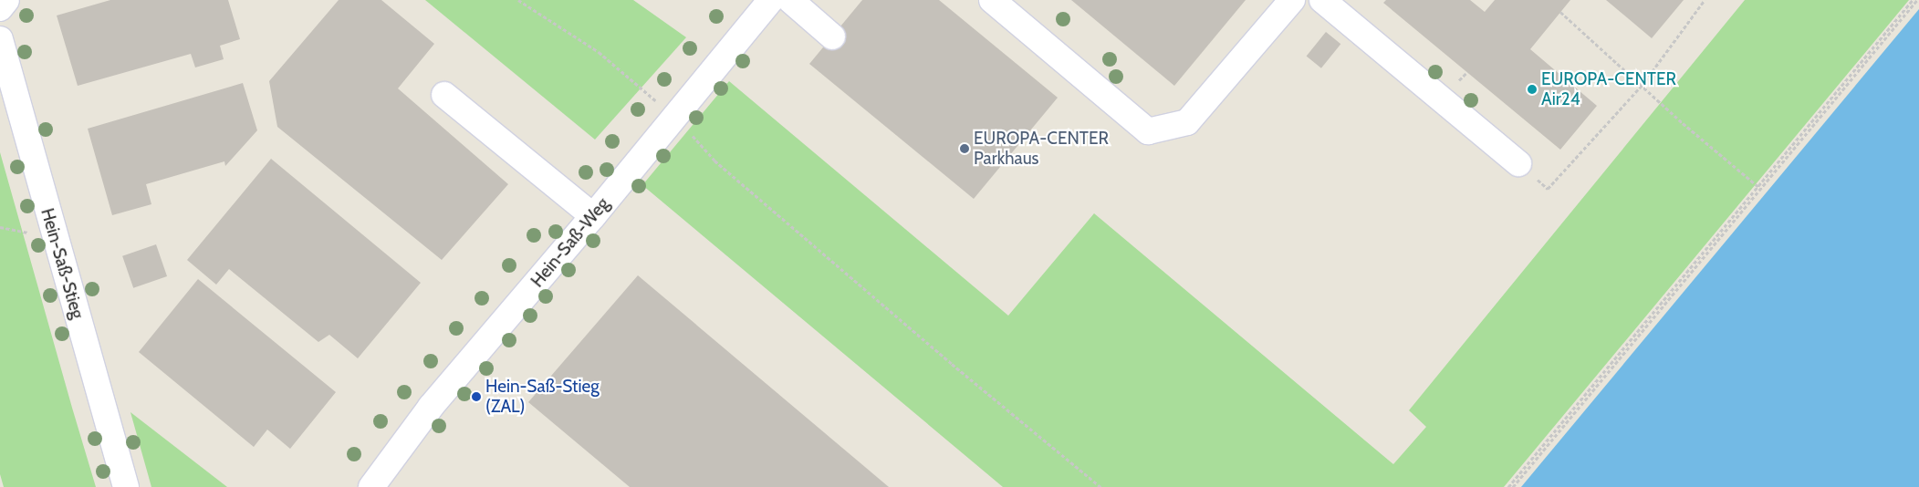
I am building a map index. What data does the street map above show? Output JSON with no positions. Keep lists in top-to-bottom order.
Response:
{
  "streets": {
    "street": ["Hein-Saß-Weg", "Hein-Saß-Stieg"]
  },
  "places": ["EUROPA-CENTER Air24", "EUROPA-CENTER Parkhaus", "Hein-Saß-Stieg (ZAL)"]
}
